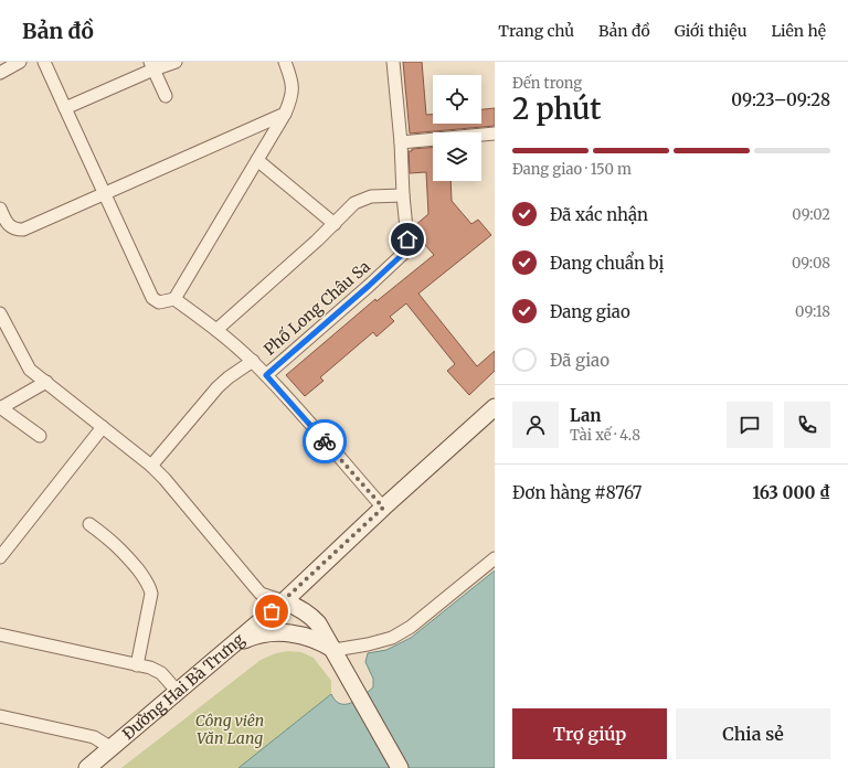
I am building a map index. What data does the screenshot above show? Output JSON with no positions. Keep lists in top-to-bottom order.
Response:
{
  "streets": {
    "street": ["Phố Long Châu Sa", "Đường Hai Bà Trưng"]
  },
  "parks": ["Công viên Văn Lang"],
  "page": {
    "header": "Bản đồ",
    "nav": [
      "Trang chủ",
      "Bản đồ",
      "Giới thiệu",
      "Liên hệ"
    ],
    "heading": ["2 phút", "Đến trong", "09:23–09:28"],
    "panel": [
      "Lan",
      "Tài xế · 4.8",
      "Đơn hàng #8767",
      "163 000 ₫"
    ],
    "bar": "Đang giao · 150 m",
    "list": [
      ["Đã xác nhận", "09:02"],
      ["Đang chuẩn bị", "09:08"],
      ["Đang giao", "09:18"],
      "Đã giao"
    ],
    "buttons": ["Trợ giúp", "Chia sẻ"]
  }
}
